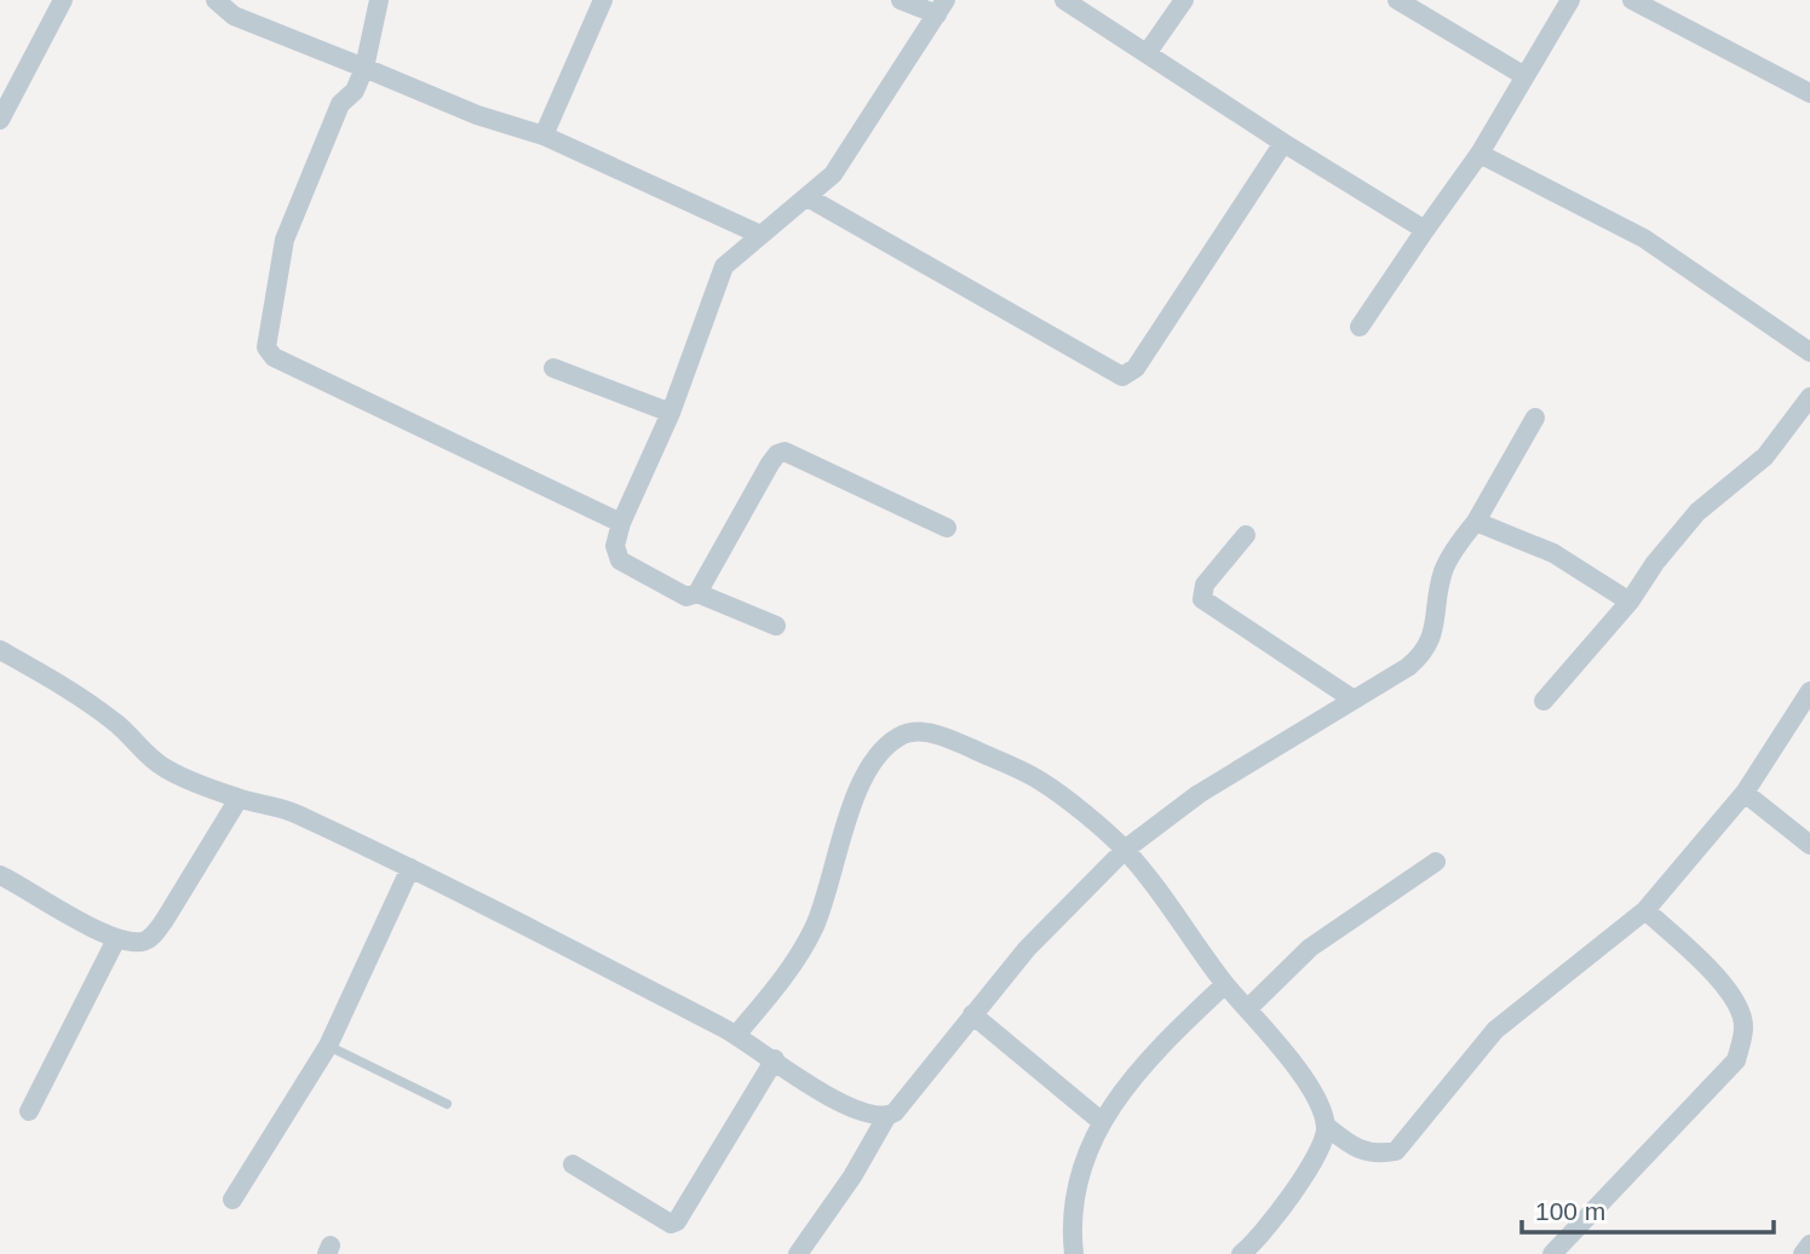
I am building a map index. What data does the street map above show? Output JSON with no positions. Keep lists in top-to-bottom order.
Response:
{
  "scale_bar": "100 m"
}
